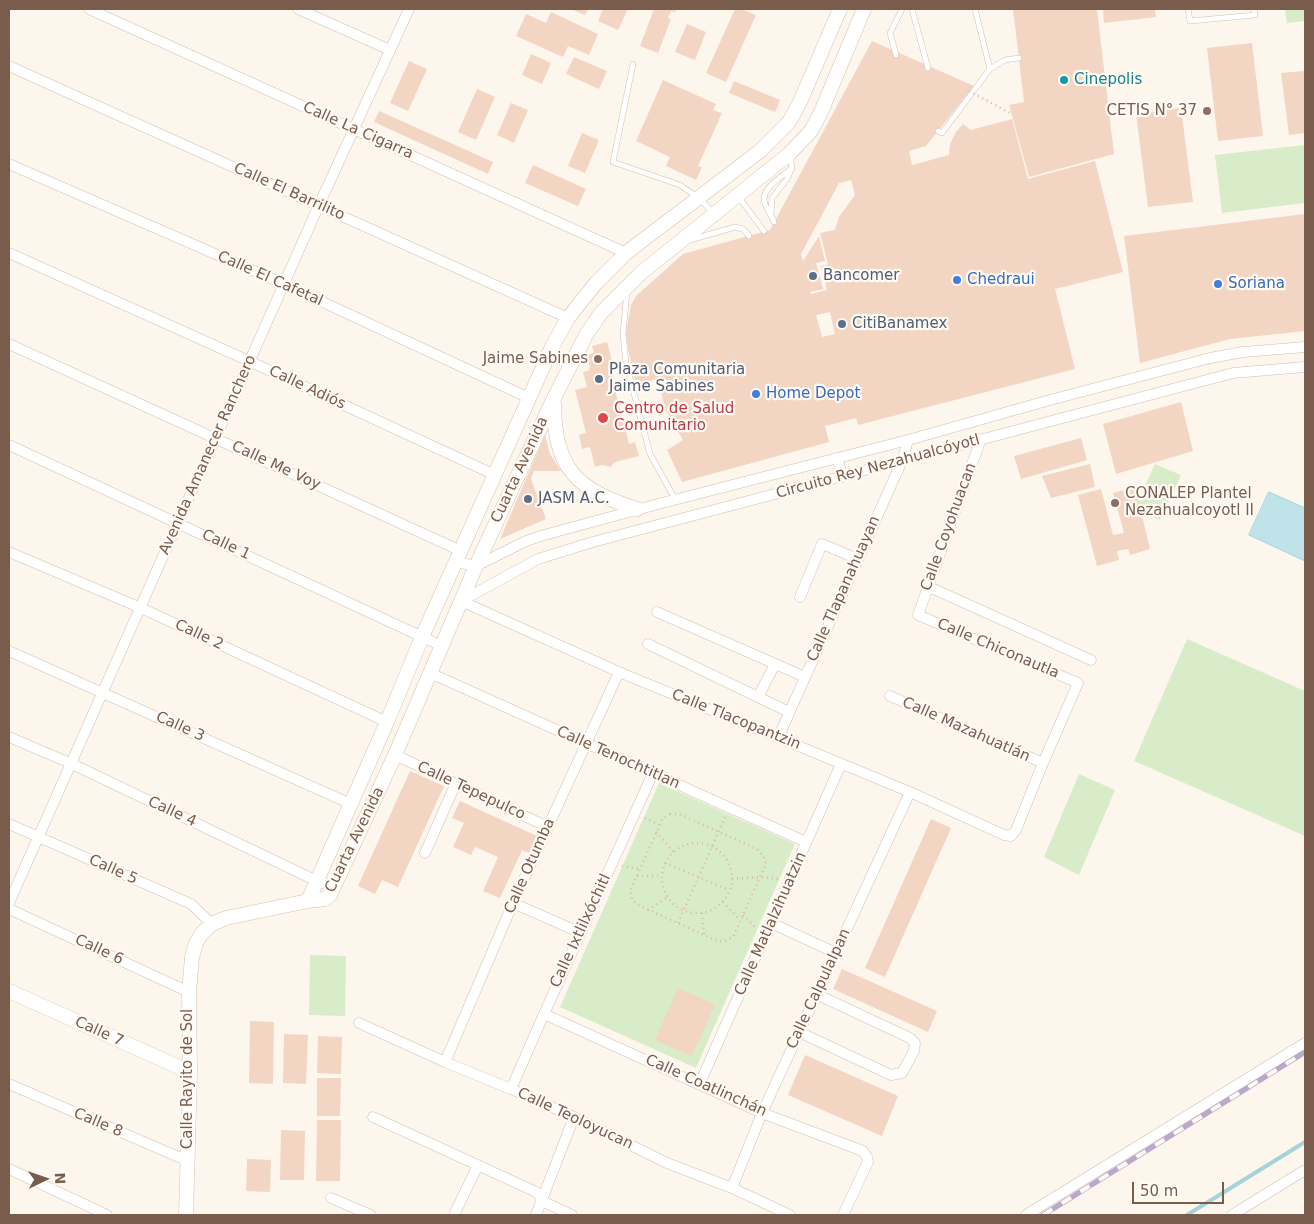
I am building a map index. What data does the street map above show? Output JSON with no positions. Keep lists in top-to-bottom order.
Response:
{
  "streets": {
    "main road": ["Cuarta Avenida", "Calle 7", "Calle Rayito de Sol"],
    "street": [
      "Calle La Cigarra",
      "Calle El Barrilito",
      "Calle El Cafetal",
      "Calle Adiós",
      "Avenida Amanecer Ranchero",
      "Calle Me Voy",
      "Circuito Rey Nezahualcóyotl",
      "Calle Coyohuacan",
      "Calle 1",
      "Calle Tlapanahuayan",
      "Calle 2",
      "Calle Chiconautla",
      "Calle Tlacopantzin",
      "Calle 3",
      "Calle Mazahuatlán",
      "Calle Tenochtitlan",
      "Calle Tepepulco",
      "Calle 4",
      "Calle Otumba",
      "Calle 5",
      "Calle Matlalzihuatzin",
      "Calle Ixtlilxóchitl",
      "Calle 6",
      "Calle Calpulalpan",
      "Calle Coatlinchán",
      "Calle Teoloyucan",
      "Calle 8"
    ]
  },
  "crossings": [
    ["Calle La Cigarra", "Avenida Amanecer Ranchero"],
    ["Calle La Cigarra", "Cuarta Avenida"],
    ["Calle El Barrilito", "Avenida Amanecer Ranchero"],
    ["Calle El Barrilito", "Cuarta Avenida"],
    ["Calle El Cafetal", "Avenida Amanecer Ranchero"],
    ["Calle El Cafetal", "Cuarta Avenida"],
    ["Calle Adiós", "Avenida Amanecer Ranchero"],
    ["Calle Adiós", "Cuarta Avenida"],
    ["Avenida Amanecer Ranchero", "Calle Me Voy"],
    ["Avenida Amanecer Ranchero", "Calle 1"],
    ["Avenida Amanecer Ranchero", "Calle 2"],
    ["Avenida Amanecer Ranchero", "Calle 3"],
    ["Avenida Amanecer Ranchero", "Calle 4"],
    ["Avenida Amanecer Ranchero", "Calle 5"],
    ["Calle Me Voy", "Cuarta Avenida"],
    ["Circuito Rey Nezahualcóyotl", "Cuarta Avenida"],
    ["Circuito Rey Nezahualcóyotl", "Calle Coyohuacan"],
    ["Circuito Rey Nezahualcóyotl", "Calle Tlapanahuayan"],
    ["Circuito Rey Nezahualcóyotl", "Calle Tlacopantzin"],
    ["Cuarta Avenida", "Calle 1"],
    ["Cuarta Avenida", "Calle 2"],
    ["Cuarta Avenida", "Calle Tlacopantzin"],
    ["Cuarta Avenida", "Calle 3"],
    ["Cuarta Avenida", "Calle Tenochtitlan"],
    ["Cuarta Avenida", "Calle Tepepulco"],
    ["Cuarta Avenida", "Calle 4"],
    ["Calle Coyohuacan", "Calle Chiconautla"],
    ["Calle Tlapanahuayan", "Calle Tlacopantzin"],
    ["Calle Chiconautla", "Calle Tlacopantzin"],
    ["Calle Chiconautla", "Calle Mazahuatlán"],
    ["Calle Tlacopantzin", "Calle Mazahuatlán"],
    ["Calle Tlacopantzin", "Calle Otumba"],
    ["Calle Tlacopantzin", "Calle Matlalzihuatzin"],
    ["Calle Tlacopantzin", "Calle Calpulalpan"],
    ["Calle Tenochtitlan", "Calle Otumba"],
    ["Calle Tenochtitlan", "Calle Matlalzihuatzin"],
    ["Calle Tenochtitlan", "Calle Ixtlilxóchitl"],
    ["Calle Tepepulco", "Calle Otumba"],
    ["Calle Otumba", "Calle Teoloyucan"],
    ["Calle 5", "Calle Rayito de Sol"],
    ["Calle Matlalzihuatzin", "Calle Coatlinchán"],
    ["Calle Ixtlilxóchitl", "Calle Coatlinchán"],
    ["Calle Ixtlilxóchitl", "Calle Teoloyucan"],
    ["Calle 6", "Calle Rayito de Sol"],
    ["Calle Calpulalpan", "Calle Coatlinchán"],
    ["Calle Calpulalpan", "Calle Teoloyucan"],
    ["Calle 7", "Calle Rayito de Sol"],
    ["Calle Rayito de Sol", "Calle 8"]
  ],
  "places": [
    "Cinepolis",
    "CETIS N° 37",
    "Bancomer",
    "Chedraui",
    "Soriana",
    "CitiBanamex",
    "Jaime Sabines",
    "Plaza Comunitaria Jaime Sabines",
    "Home Depot",
    "Centro de Salud Comunitario",
    "JASM A.C.",
    "CONALEP Plantel Nezahualcoyotl II"
  ],
  "scale_bar": "50 m",
  "north": "right"
}
